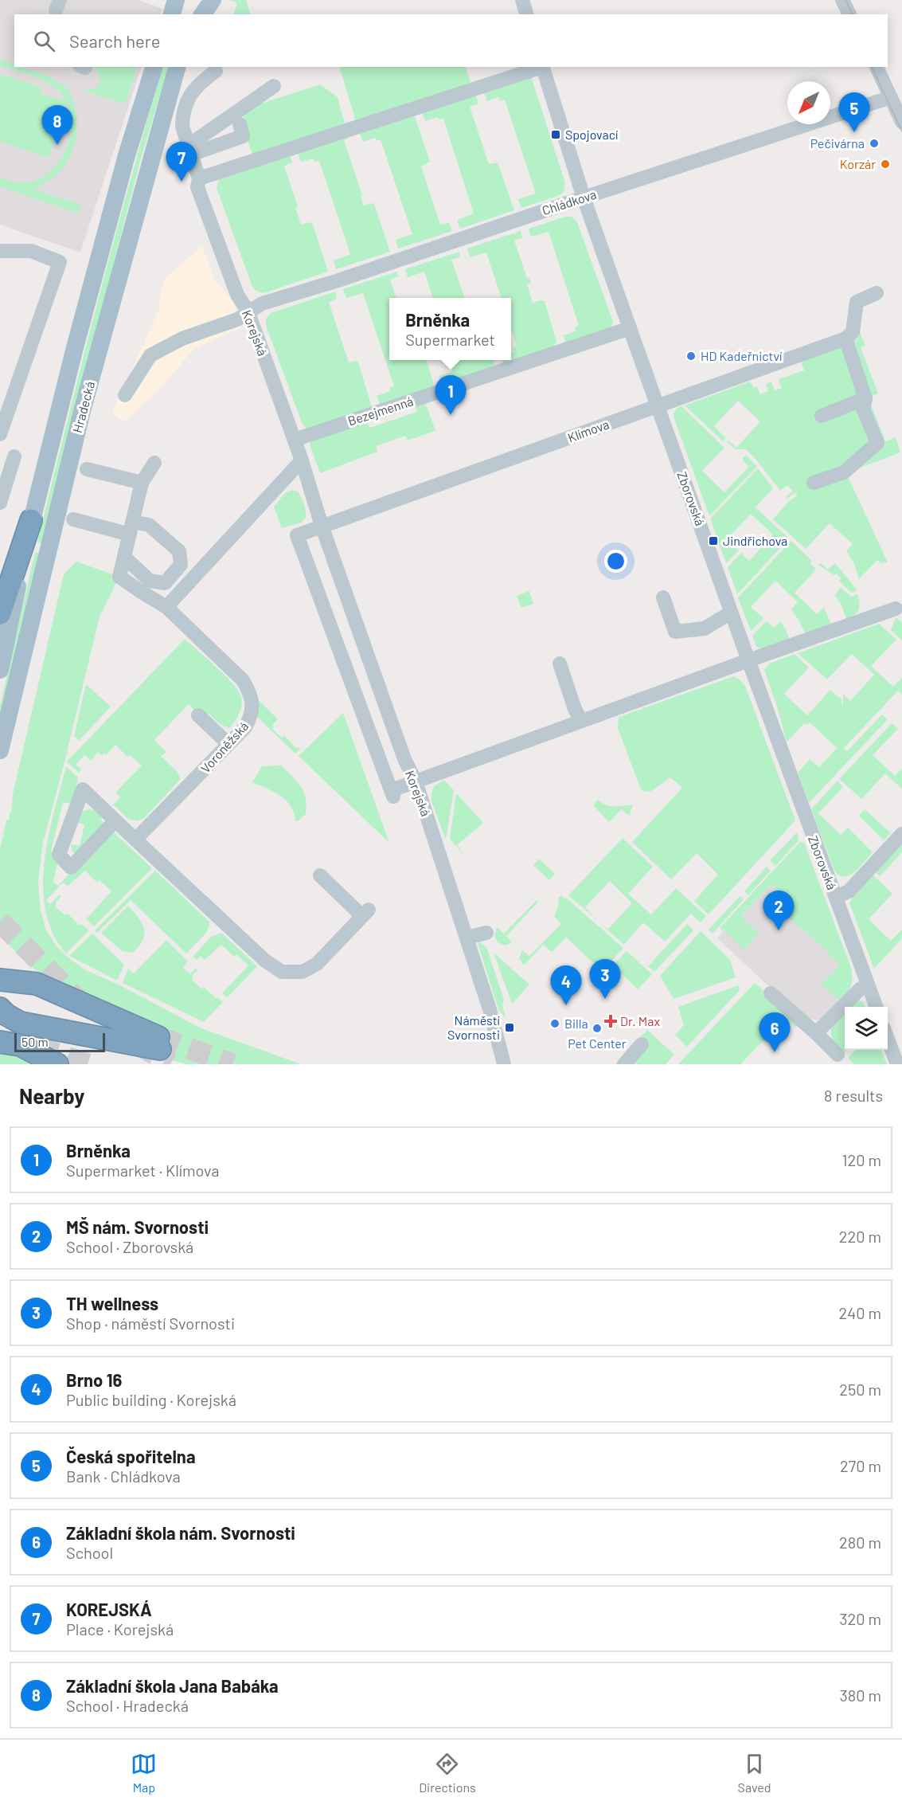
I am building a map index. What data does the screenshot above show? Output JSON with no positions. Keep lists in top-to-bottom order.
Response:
{
  "streets": {
    "main road": ["Hradecká"],
    "street": [
      "Chládkova",
      "Korejská",
      "Bezejmenná",
      "Klímova",
      "Zborovská",
      "Voroněžská"
    ]
  },
  "crossings": [
    ["Chládkova", "Korejská"],
    ["Chládkova", "Zborovská"],
    ["Korejská", "Bezejmenná"],
    ["Korejská", "Klímova"],
    ["Bezejmenná", "Zborovská"],
    ["Klímova", "Zborovská"]
  ],
  "places": {
    "transit": ["Spojovací", "Jindřichova", "Náměstí Svornosti"],
    "other": [
      "Pečivárna",
      "Korzár",
      "HD Kadeřnictví",
      "Billa",
      "Pet Center"
    ],
    "health": ["Dr. Max"]
  },
  "scale_bar": "50 m",
  "north": "bottom left",
  "page": {
    "search": "Search here",
    "pins": [
      "5",
      "8",
      "7",
      "1",
      "2",
      "3",
      "4",
      "6"
    ],
    "popup": ["Brněnka", "Supermarket"],
    "scale": "50 m",
    "heading": ["Nearby", "8 results"],
    "list": [
      {
        "mark": "1",
        "name": "Brněnka",
        "note": "Supermarket · Klímova",
        "value": "120 m"
      },
      {
        "mark": "2",
        "name": "MŠ nám. Svornosti",
        "note": "School · Zborovská",
        "value": "220 m"
      },
      {
        "mark": "3",
        "name": "TH wellness",
        "note": "Shop · náměstí Svornosti",
        "value": "240 m"
      },
      {
        "mark": "4",
        "name": "Brno 16",
        "note": "Public building · Korejská",
        "value": "250 m"
      },
      {
        "mark": "5",
        "name": "Česká spořitelna",
        "note": "Bank · Chládkova",
        "value": "270 m"
      },
      {
        "mark": "6",
        "name": "Základní škola nám. Svornosti",
        "note": "School",
        "value": "280 m"
      },
      {
        "mark": "7",
        "name": "KOREJSKÁ",
        "note": "Place · Korejská",
        "value": "320 m"
      },
      {
        "mark": "8",
        "name": "Základní škola Jana Babáka",
        "note": "School · Hradecká",
        "value": "380 m"
      }
    ],
    "nav": ["Map", "Directions", "Saved"]
  }
}
